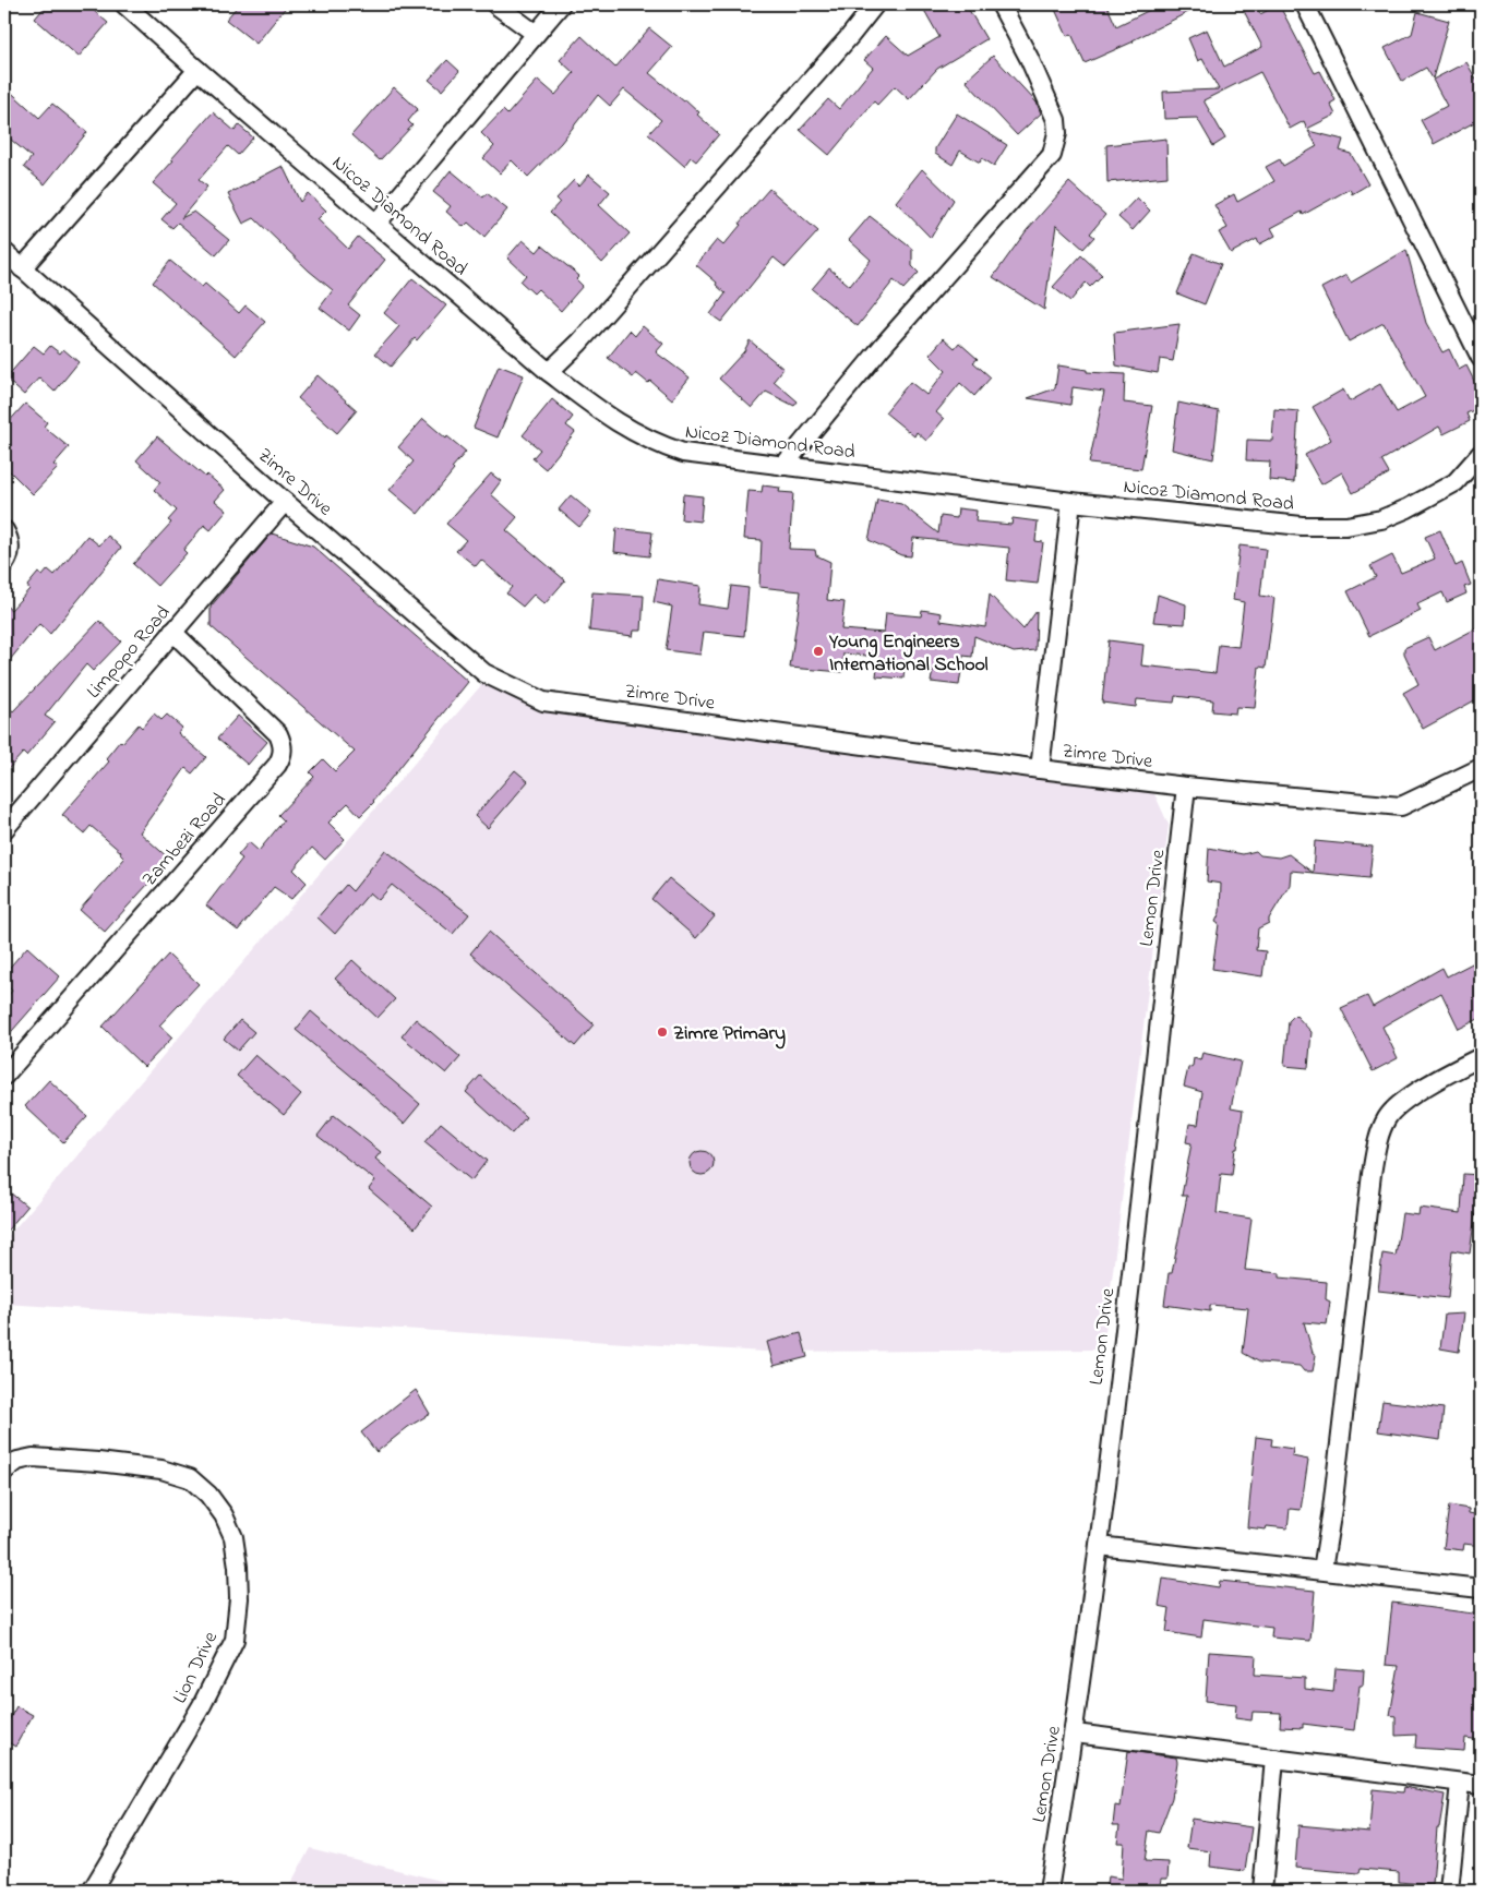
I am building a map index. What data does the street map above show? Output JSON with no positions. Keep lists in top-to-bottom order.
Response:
{
  "streets": {
    "street": [
      "Nicoz Diamond Road",
      "Zimre Drive",
      "Limpopo Road",
      "Zambezi Road",
      "Lemon Drive",
      "Lion Drive"
    ]
  },
  "crossings": [
    ["Zimre Drive", "Limpopo Road"],
    ["Zimre Drive", "Lemon Drive"],
    ["Limpopo Road", "Zambezi Road"]
  ],
  "places": ["Young Engineers International School", "Zimre Primary"]
}
